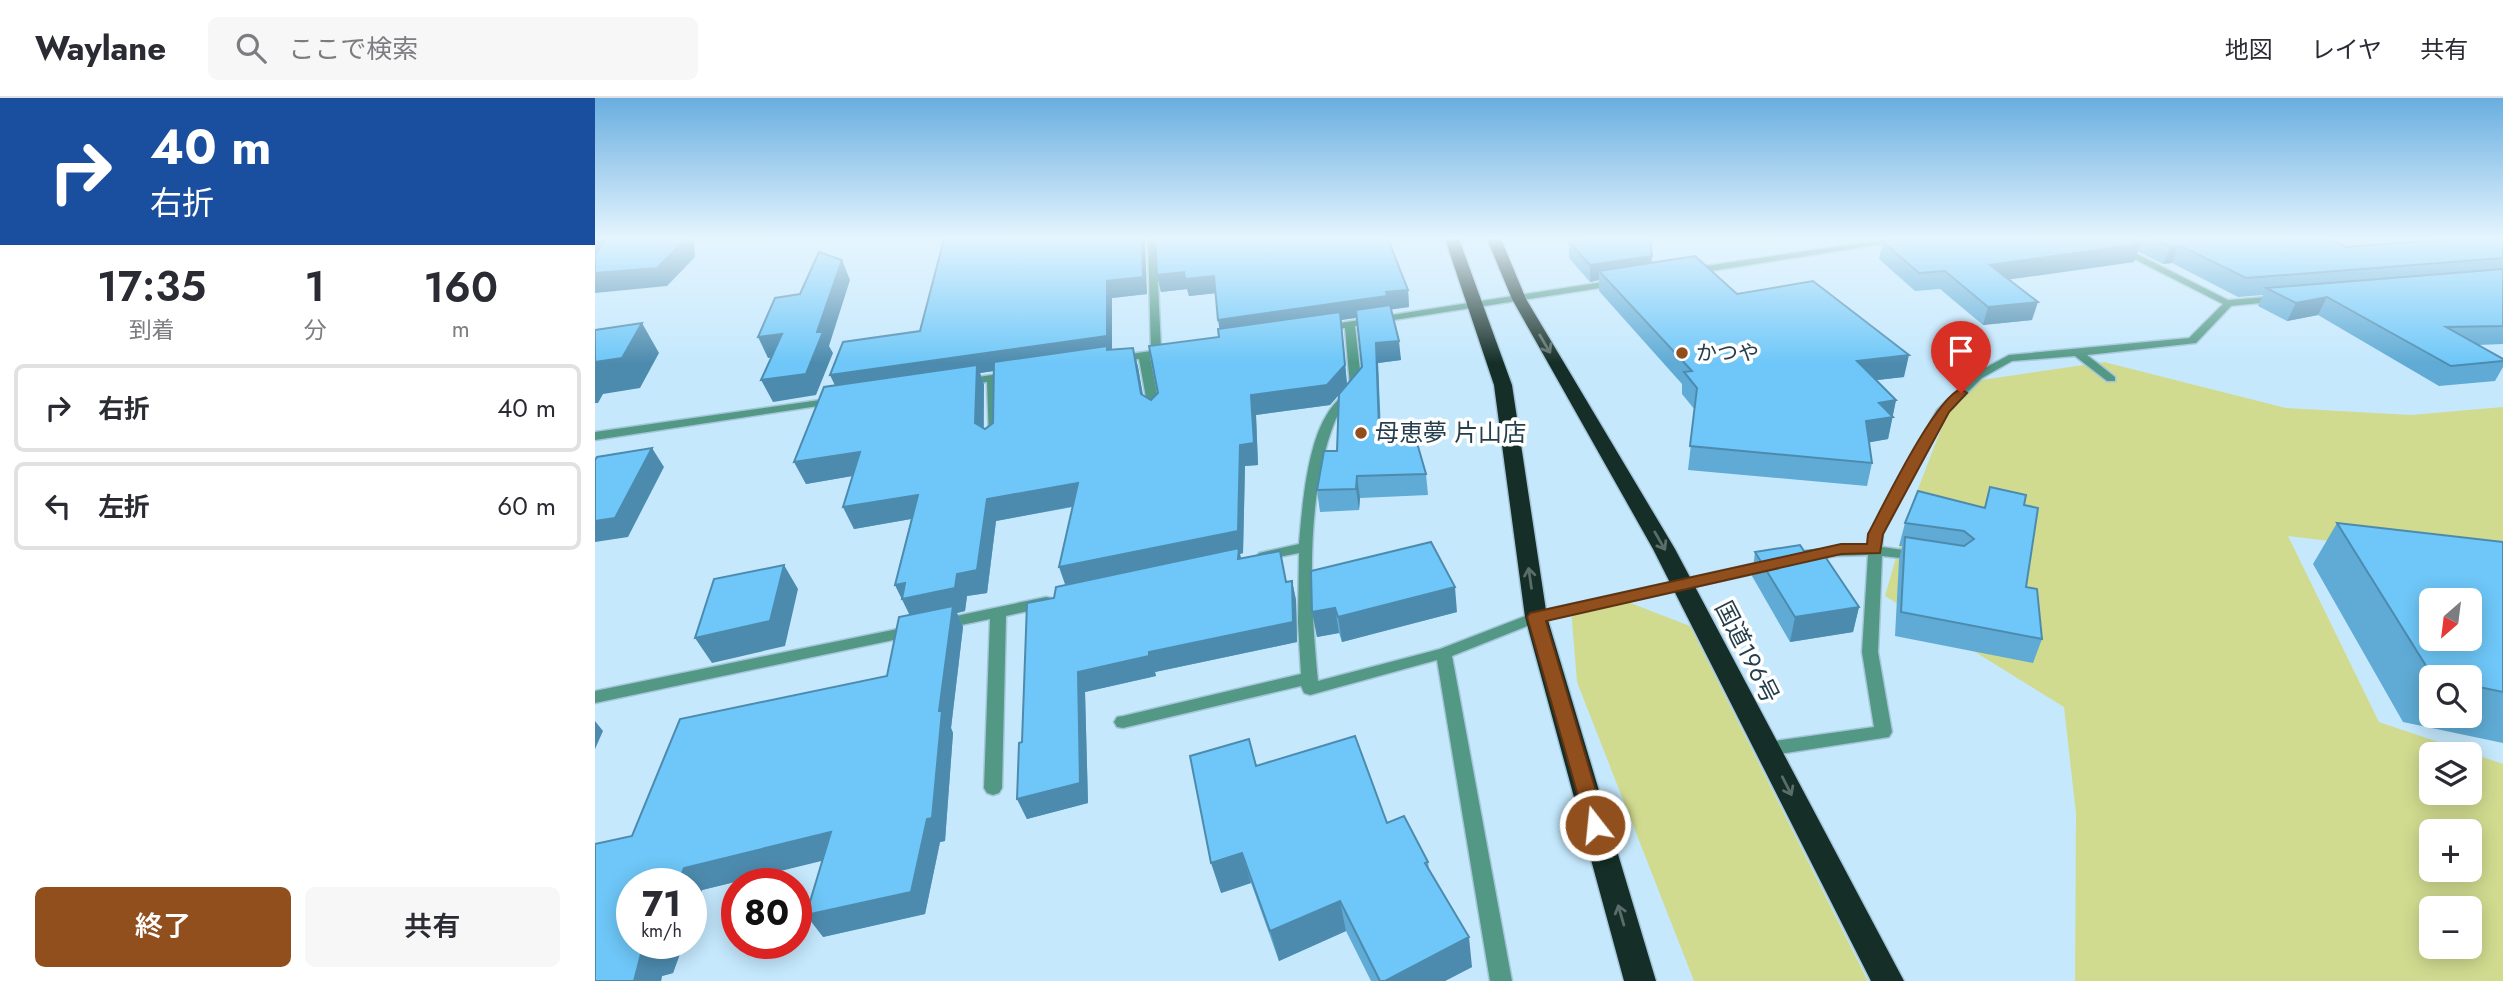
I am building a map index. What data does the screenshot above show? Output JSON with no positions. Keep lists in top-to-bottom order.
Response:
{
  "streets": {
    "highway": ["国道196号"]
  },
  "places": ["かつや", "母恵夢 片山店"],
  "north": "bottom left",
  "page": {
    "header": "Waylane",
    "search": "ここで検索",
    "nav": ["地図", "レイヤ", "共有"],
    "turn": ["40 m", "右折"],
    "eta": [
      "17:35",
      "到着",
      "1",
      "分",
      "160",
      "m"
    ],
    "list": [
      {
        "name": "右折",
        "value": "40 m"
      },
      {
        "name": "左折",
        "value": "60 m"
      }
    ],
    "map_buttons": ["+", "−"],
    "speed": "71 km/h",
    "limit": "80",
    "buttons": ["終了", "共有"]
  }
}
